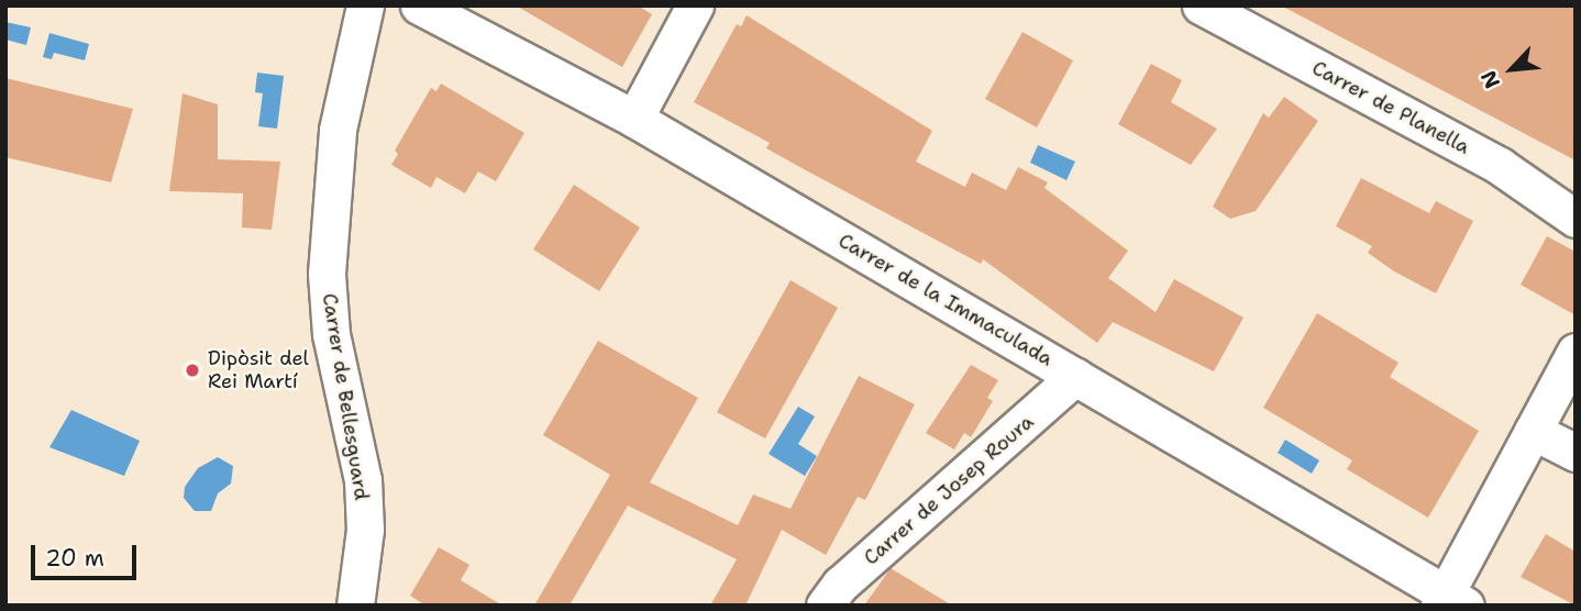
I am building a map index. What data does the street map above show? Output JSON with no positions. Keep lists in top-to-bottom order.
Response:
{
  "streets": {
    "street": [
      "Carrer de Planella",
      "Carrer de la Immaculada",
      "Carrer de Bellesguard",
      "Carrer de Josep Roura"
    ]
  },
  "crossings": [
    ["Carrer de la Immaculada", "Carrer de Josep Roura"]
  ],
  "places": ["Dipòsit del Rei Martí"],
  "scale_bar": "20 m",
  "north": "bottom left"
}
